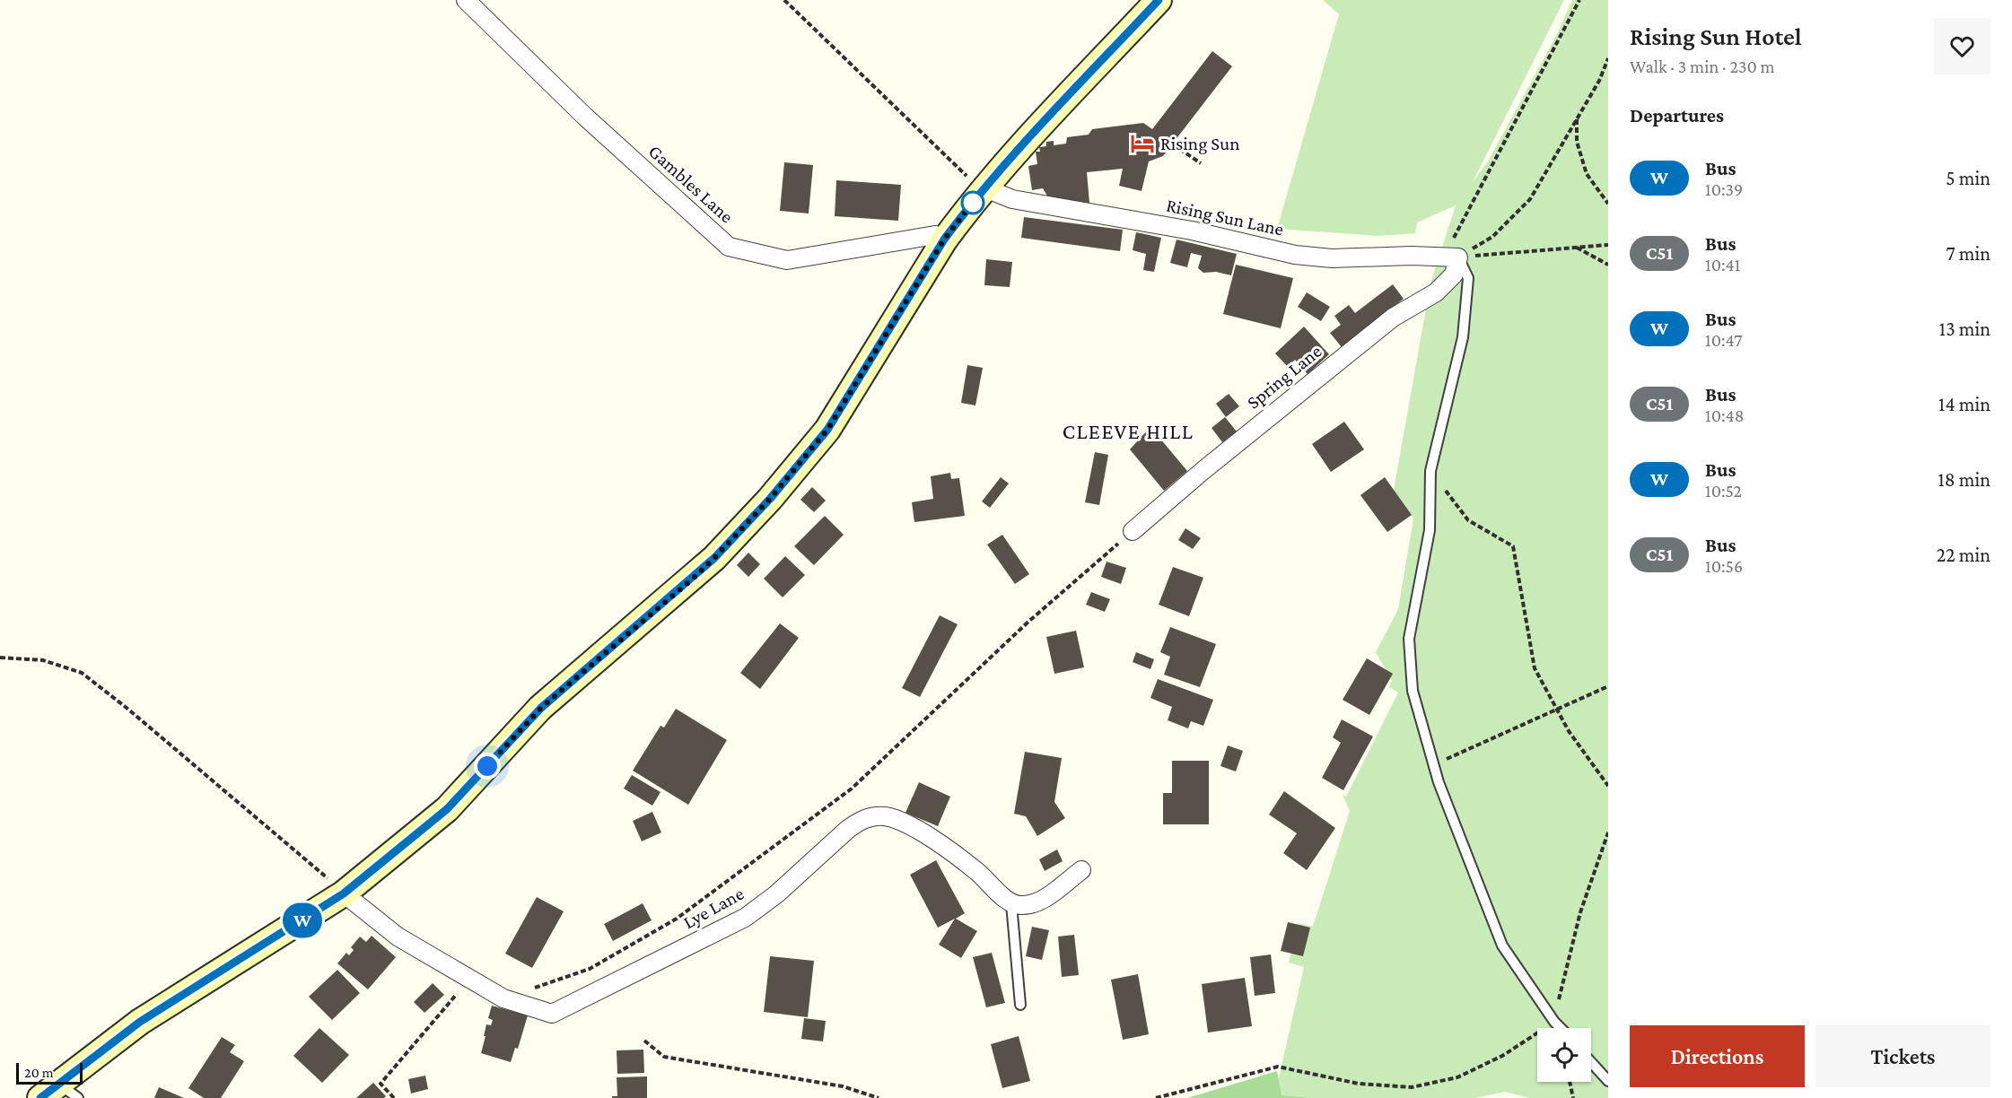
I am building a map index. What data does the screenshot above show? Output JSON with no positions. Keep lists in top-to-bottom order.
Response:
{
  "streets": {
    "street": [
      "Gambles Lane",
      "Rising Sun Lane",
      "Spring Lane",
      "Lye Lane"
    ]
  },
  "crossings": [
    ["Rising Sun Lane", "Spring Lane"]
  ],
  "districts": ["CLEEVE HILL"],
  "places": {
    "hotel": ["Rising Sun"]
  },
  "lines": ["bus line W"],
  "scale_bar": "20 m",
  "page": {
    "on_map": "W",
    "heading": [
      ["Rising Sun Hotel", "Walk · 3 min · 230 m"],
      "Departures"
    ],
    "list": [
      {
        "mark": "W",
        "name": "Bus",
        "note": "10:39",
        "value": "5 min"
      },
      {
        "mark": "C51",
        "name": "Bus",
        "note": "10:41",
        "value": "7 min"
      },
      {
        "mark": "W",
        "name": "Bus",
        "note": "10:47",
        "value": "13 min"
      },
      {
        "mark": "C51",
        "name": "Bus",
        "note": "10:48",
        "value": "14 min"
      },
      {
        "mark": "W",
        "name": "Bus",
        "note": "10:52",
        "value": "18 min"
      },
      {
        "mark": "C51",
        "name": "Bus",
        "note": "10:56",
        "value": "22 min"
      }
    ],
    "buttons": ["Directions", "Tickets"],
    "scale": "20 m"
  }
}
